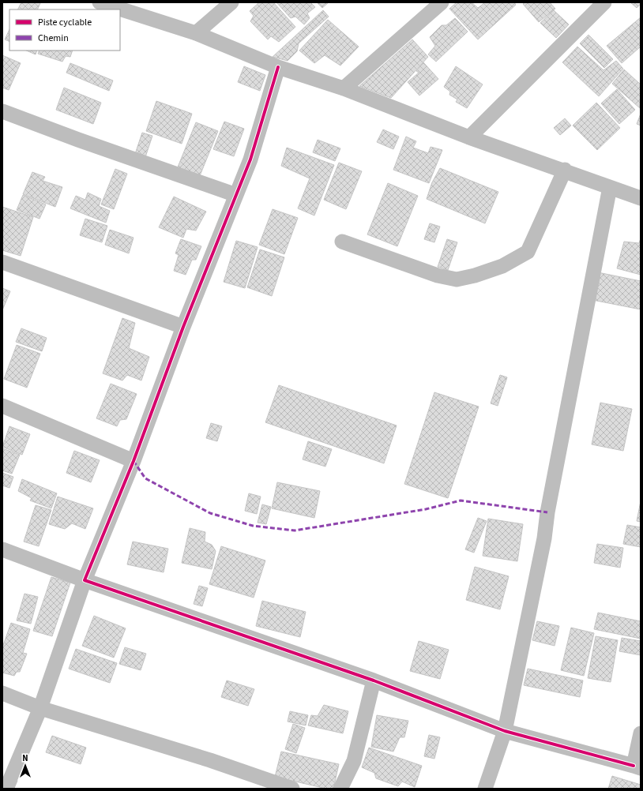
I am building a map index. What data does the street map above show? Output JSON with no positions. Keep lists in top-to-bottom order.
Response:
{
  "legend": ["Piste cyclable", "Chemin"],
  "north": "top"
}
